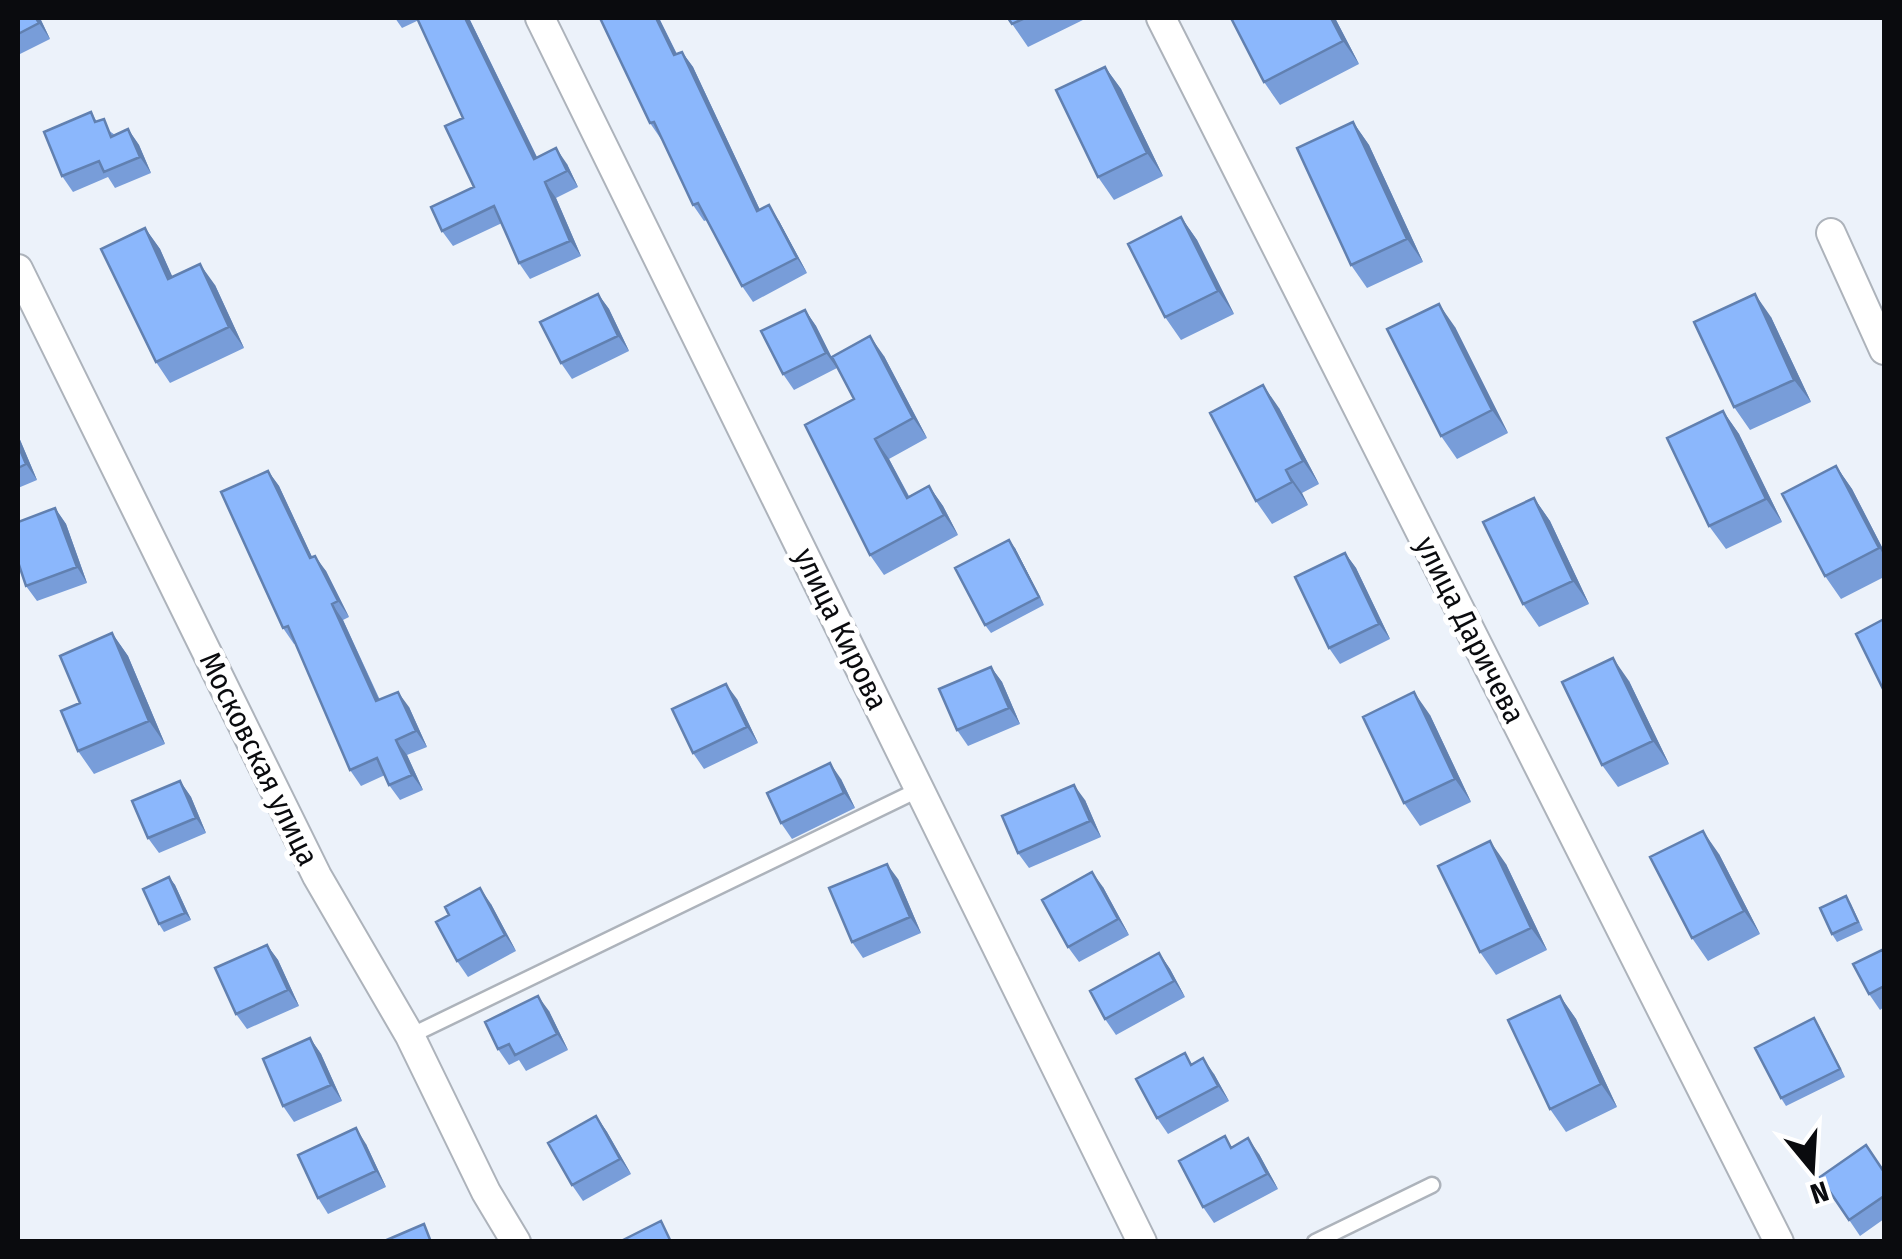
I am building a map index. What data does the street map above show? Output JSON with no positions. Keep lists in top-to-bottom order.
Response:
{
  "streets": {
    "street": ["улица Кирова", "улица Даричева", "Московская улица"]
  },
  "north": "bottom"
}
